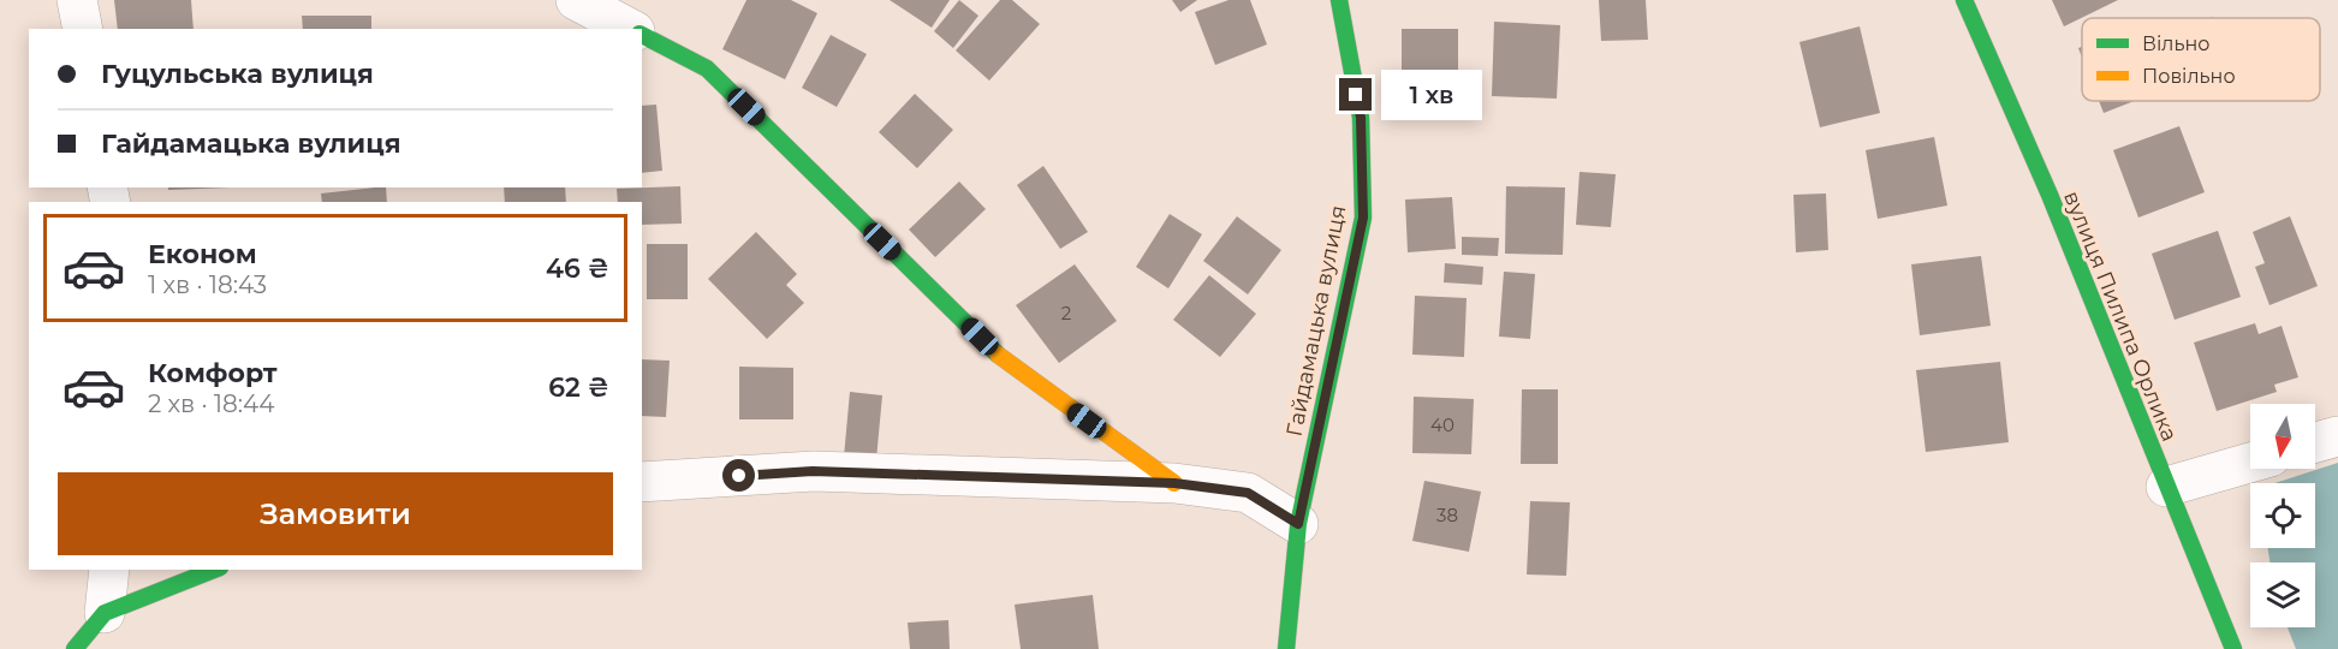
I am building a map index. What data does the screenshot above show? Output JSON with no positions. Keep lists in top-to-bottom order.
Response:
{
  "streets": {
    "street": ["вулиця Пилипа Орлика", "Гайдамацька вулиця"]
  },
  "house_numbers": ["2", "40", "38"],
  "legend": ["Вільно", "Повільно"],
  "north": "bottom",
  "page": {
    "banner": ["Гуцульська вулиця", "Гайдамацька вулиця"],
    "bubble": "1 хв",
    "list": [
      {
        "name": "Економ",
        "note": "1 хв · 18:43",
        "value": "46 ₴"
      },
      {
        "name": "Комфорт",
        "note": "2 хв · 18:44",
        "value": "62 ₴"
      }
    ],
    "buttons": "Замовити"
  }
}
